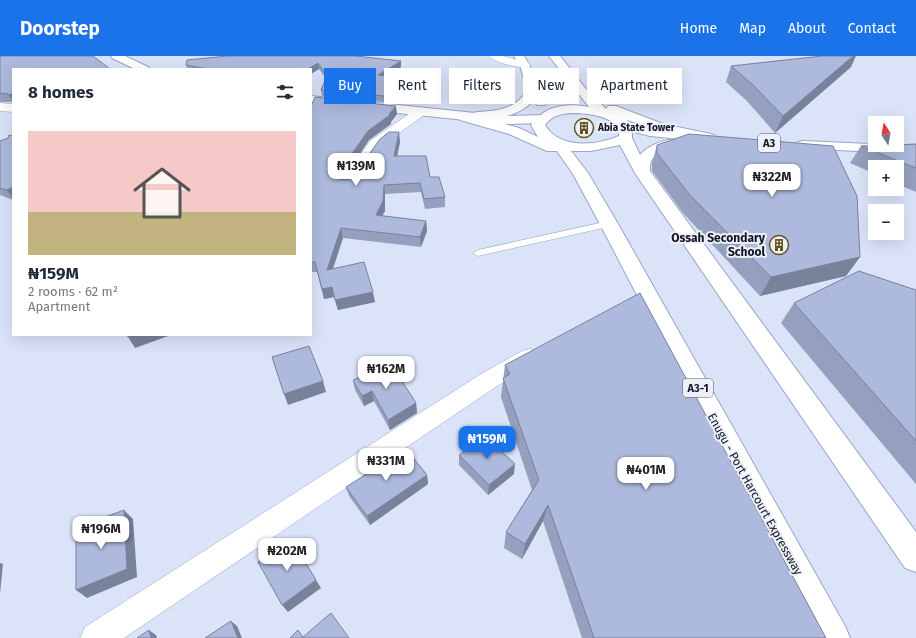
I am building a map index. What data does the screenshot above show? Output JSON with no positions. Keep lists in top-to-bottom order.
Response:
{
  "streets": {
    "main road": ["A3", "A3-1", "Enugu - Port Harcourt Expressway"]
  },
  "places": {
    "building": ["Abia State Tower", "Ossah Secondary School"]
  },
  "north": "top",
  "page": {
    "header": "Doorstep",
    "nav": [
      "Home",
      "Map",
      "About",
      "Contact"
    ],
    "chip": [
      "Buy",
      "Rent",
      "Filters",
      "New",
      "Apartment"
    ],
    "heading": "8 homes",
    "map_buttons": ["+", "−"],
    "list": [
      {
        "name": "₦159M",
        "note": "2 rooms · 62 m² · Apartment"
      }
    ],
    "price": [
      "₦139M",
      "₦322M",
      "₦162M",
      "₦159M",
      "₦331M",
      "₦401M",
      "₦196M",
      "₦202M"
    ]
  }
}
